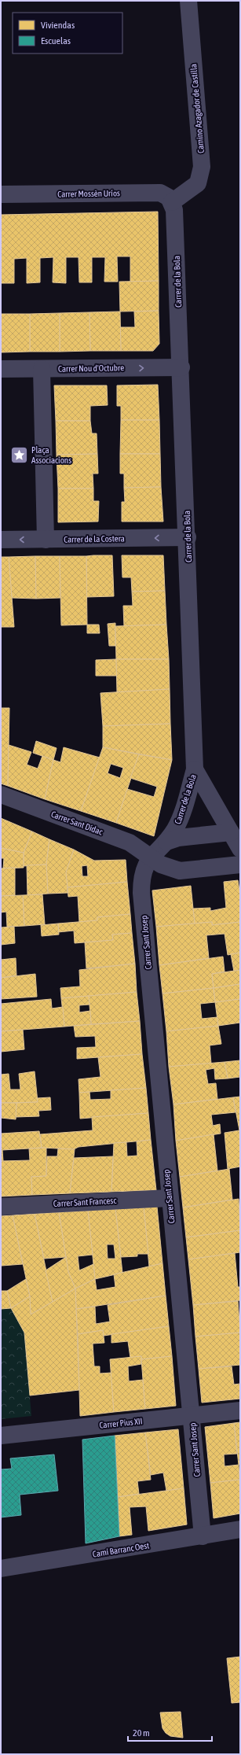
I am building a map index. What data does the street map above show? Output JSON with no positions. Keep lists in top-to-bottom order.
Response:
{
  "streets": {
    "street": [
      "Camino Azagador de Castilla",
      "Carrer Mossèn Uríos",
      "Carrer de la Bola",
      "Carrer Nou d'Octubre",
      "Carrer de la Costera",
      "Carrer Sant Dídac",
      "Carrer Sant Josep",
      "Carrer Sant Francesc",
      "Carrer Pius XII",
      "Camí Barranc Oest"
    ]
  },
  "crossings": [
    ["Camino Azagador de Castilla", "Carrer Mossèn Uríos"],
    ["Camino Azagador de Castilla", "Carrer de la Bola"],
    ["Carrer Mossèn Uríos", "Carrer de la Bola"],
    ["Carrer de la Bola", "Carrer Nou d'Octubre"],
    ["Carrer de la Bola", "Carrer de la Costera"],
    ["Carrer de la Bola", "Carrer Sant Dídac"],
    ["Carrer de la Bola", "Carrer Sant Josep"],
    ["Carrer Sant Dídac", "Carrer Sant Josep"],
    ["Carrer Sant Josep", "Carrer Sant Francesc"],
    ["Carrer Sant Josep", "Carrer Pius XII"],
    ["Carrer Sant Josep", "Camí Barranc Oest"]
  ],
  "one_way": ["Carrer Nou d'Octubre", "Carrer de la Costera"],
  "places": {
    "place": ["Plaça Associacions"]
  },
  "legend": ["Viviendas", "Escuelas"],
  "scale_bar": "20 m"
}
